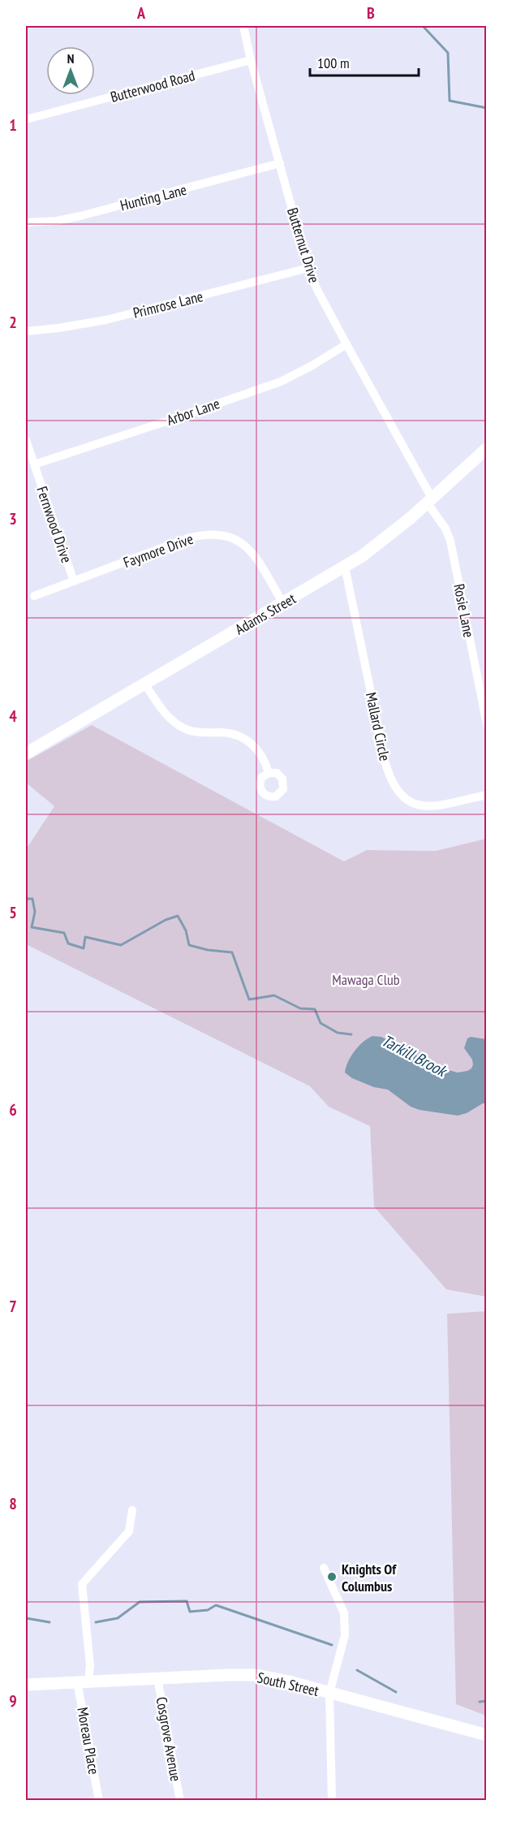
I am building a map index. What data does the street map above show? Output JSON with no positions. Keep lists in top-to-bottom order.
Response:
{
  "streets": {
    "street": [
      "Butterwood Road",
      "Hunting Lane",
      "Butternut Drive",
      "Primrose Lane",
      "Arbor Lane",
      "Fernwood Drive",
      "Faymore Drive",
      "Rosie Lane",
      "Adams Street",
      "Mallard Circle",
      "South Street",
      "Cosgrove Avenue",
      "Moreau Place"
    ]
  },
  "crossings": [
    ["Butterwood Road", "Butternut Drive"],
    ["Hunting Lane", "Butternut Drive"],
    ["Butternut Drive", "Primrose Lane"],
    ["Butternut Drive", "Arbor Lane"],
    ["Butternut Drive", "Rosie Lane"],
    ["Butternut Drive", "Adams Street"],
    ["Arbor Lane", "Fernwood Drive"],
    ["Fernwood Drive", "Faymore Drive"],
    ["Faymore Drive", "Adams Street"],
    ["Rosie Lane", "Adams Street"],
    ["Adams Street", "Mallard Circle"],
    ["South Street", "Cosgrove Avenue"],
    ["South Street", "Moreau Place"]
  ],
  "water": ["Tarkill Brook"],
  "parks": ["Mawaga Club"],
  "places": ["Knights Of Columbus"],
  "scale_bar": "100 m",
  "north": "top",
  "grid": {
    "columns": ["A", "B"],
    "rows": [
      "1",
      "2",
      "3",
      "4",
      "5",
      "6",
      "7",
      "8",
      "9"
    ]
  }
}
